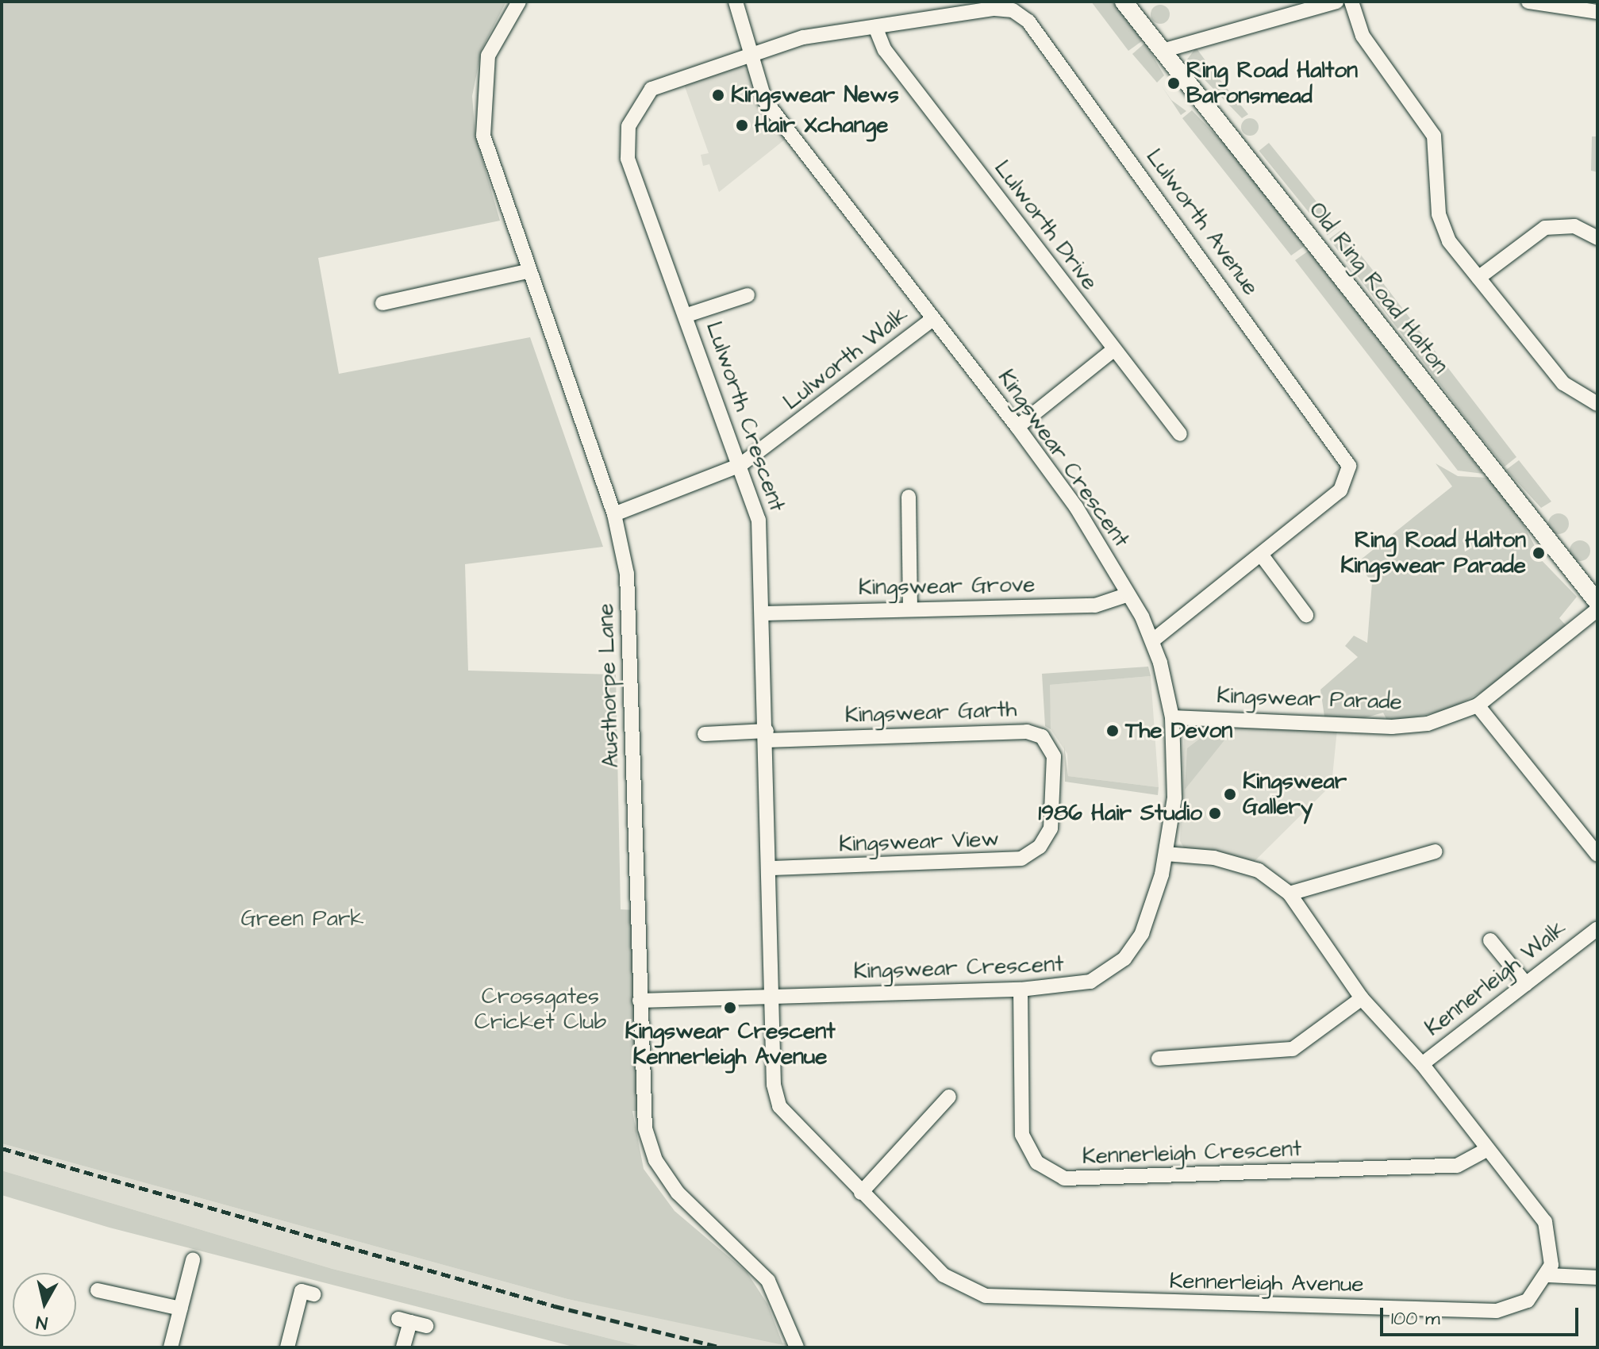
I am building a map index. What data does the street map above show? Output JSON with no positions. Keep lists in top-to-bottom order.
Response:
{
  "streets": {
    "main road": ["Old Ring Road Halton"],
    "street": [
      "Lulworth Avenue",
      "Lulworth Drive",
      "Lulworth Walk",
      "Lulworth Crescent",
      "Kingswear Crescent",
      "Kingswear Grove",
      "Austhorpe Lane",
      "Kingswear Parade",
      "Kingswear Garth",
      "Kingswear View",
      "Kennerleigh Walk",
      "Kennerleigh Crescent",
      "Kennerleigh Avenue"
    ]
  },
  "crossings": [
    ["Lulworth Avenue", "Lulworth Drive"],
    ["Lulworth Avenue", "Lulworth Crescent"],
    ["Lulworth Avenue", "Kingswear Crescent"],
    ["Lulworth Walk", "Lulworth Crescent"],
    ["Lulworth Walk", "Kingswear Crescent"],
    ["Lulworth Walk", "Austhorpe Lane"],
    ["Lulworth Crescent", "Kingswear Crescent"],
    ["Lulworth Crescent", "Kingswear Grove"],
    ["Lulworth Crescent", "Kingswear Garth"],
    ["Lulworth Crescent", "Kingswear View"],
    ["Lulworth Crescent", "Kennerleigh Avenue"],
    ["Kingswear Crescent", "Kingswear Grove"],
    ["Kingswear Crescent", "Austhorpe Lane"],
    ["Kingswear Crescent", "Kingswear Parade"],
    ["Kingswear Crescent", "Kennerleigh Crescent"],
    ["Kingswear Crescent", "Kennerleigh Avenue"],
    ["Kingswear Garth", "Kingswear View"]
  ],
  "parks": ["Green Park", "Crossgates Cricket Club"],
  "places": [
    "Ring Road Halton Baronsmead",
    "Kingswear News",
    "Hair Xchange",
    "Ring Road Halton Kingswear Parade",
    "The Devon",
    "Kingswear Gallery",
    "1986 Hair Studio",
    "Kingswear Crescent Kennerleigh Avenue"
  ],
  "scale_bar": "100 m",
  "north": "bottom"
}
